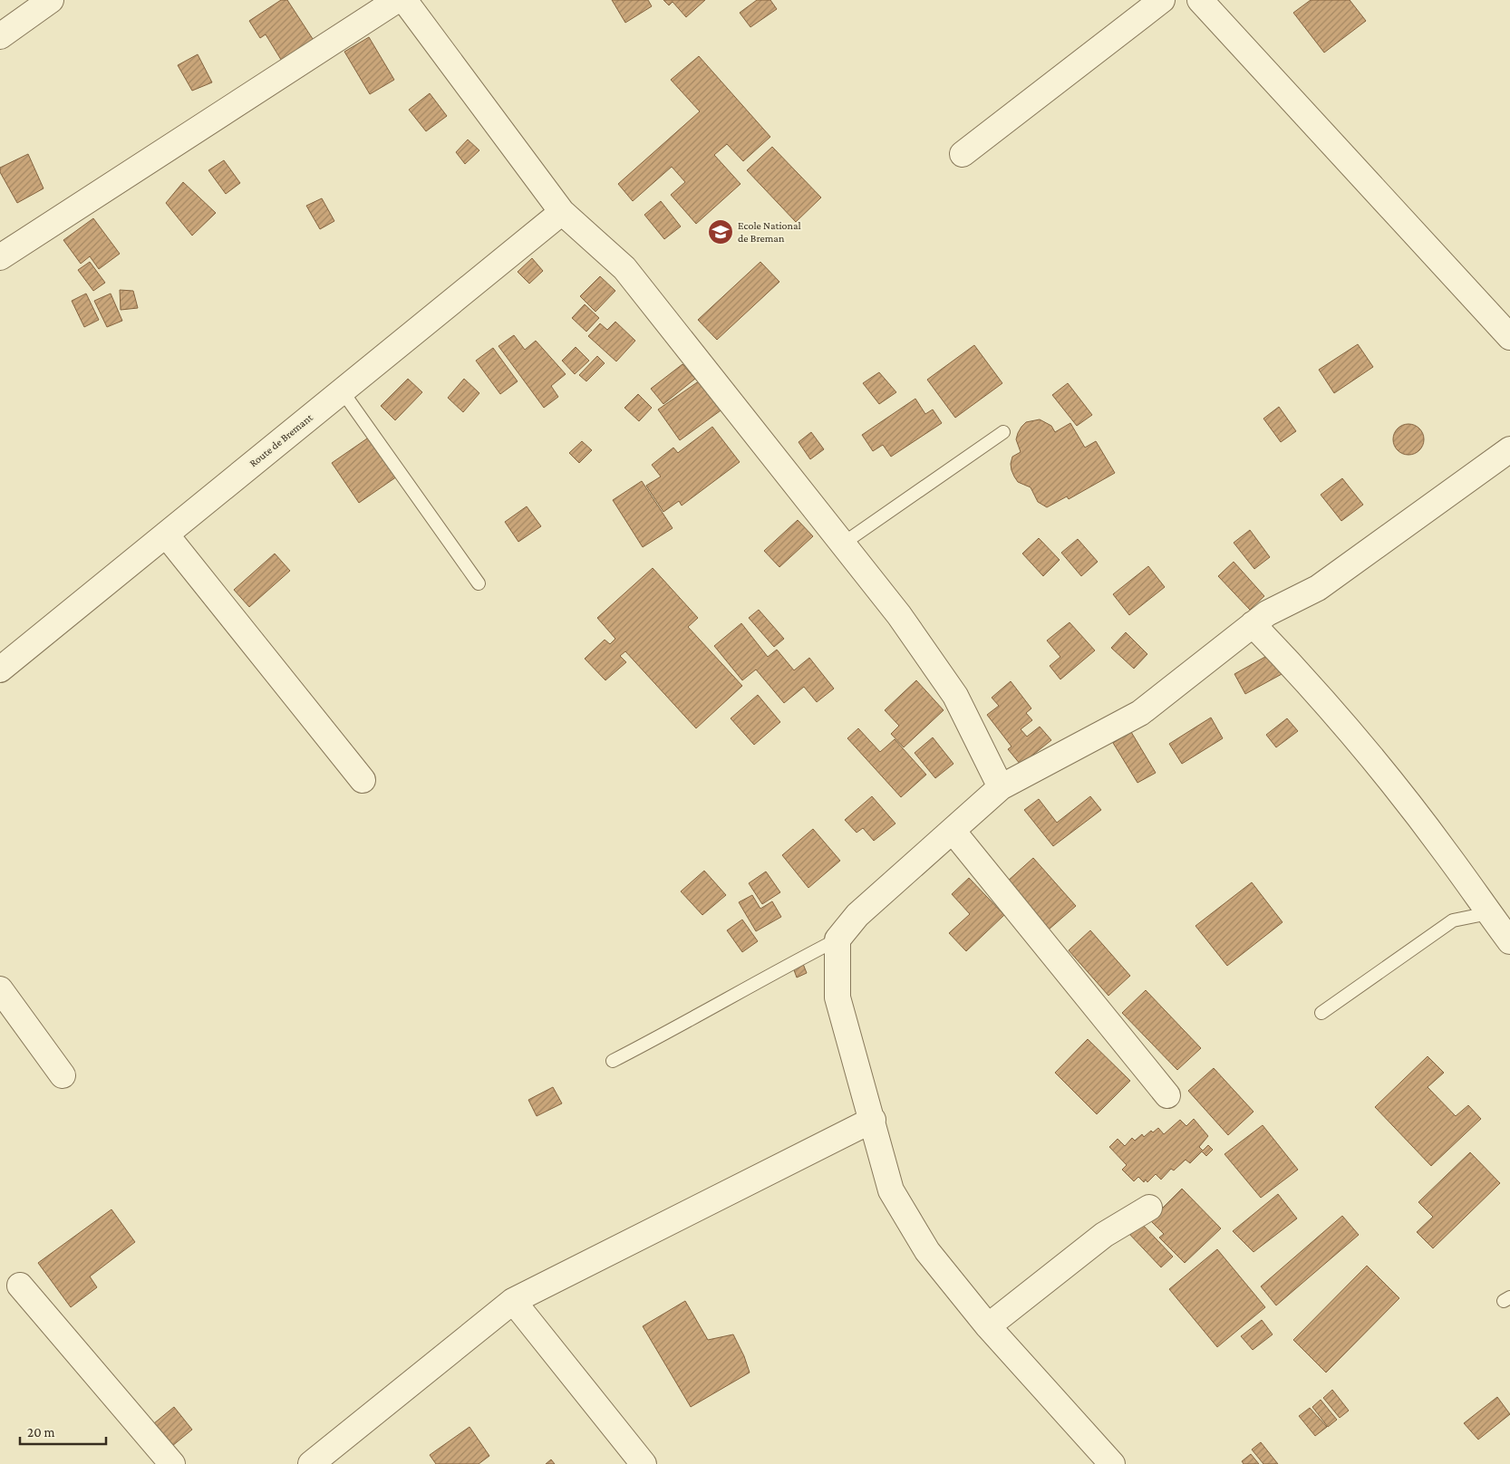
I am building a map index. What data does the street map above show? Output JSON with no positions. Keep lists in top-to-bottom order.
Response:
{
  "streets": {
    "street": ["Route de Bremant"]
  },
  "places": {
    "school or university": ["Ecole National de Breman"]
  },
  "scale_bar": "20 m"
}
